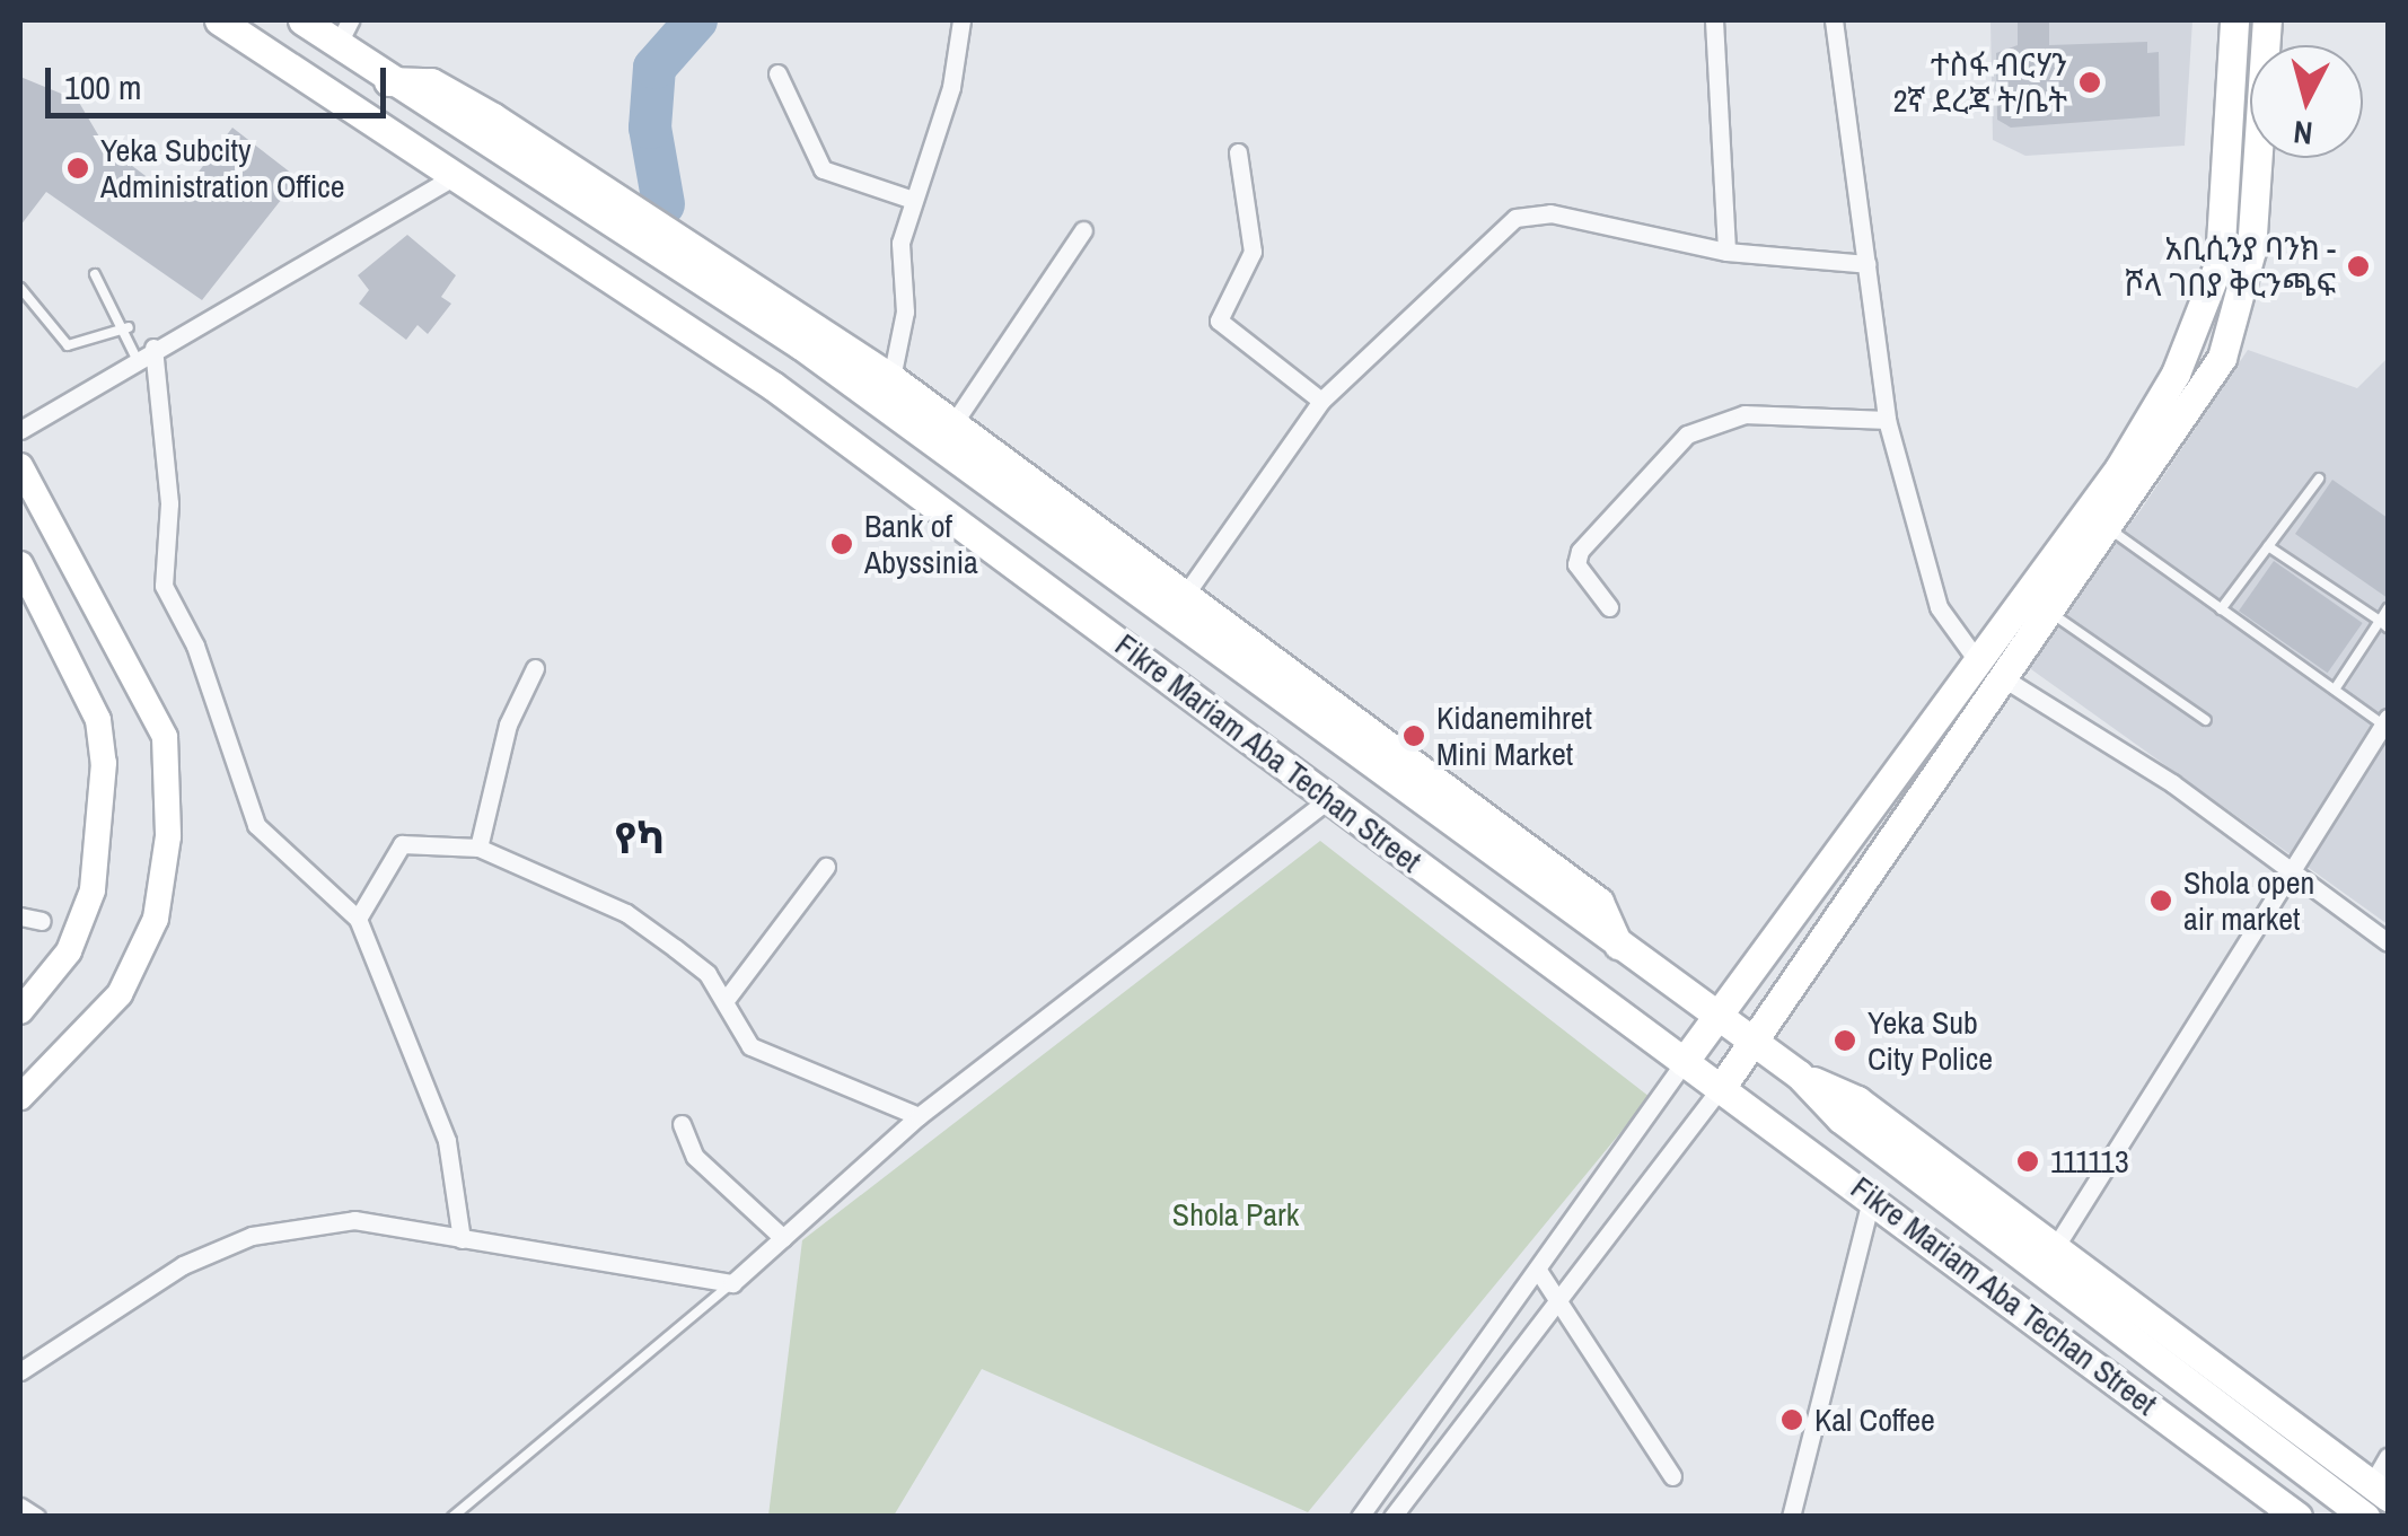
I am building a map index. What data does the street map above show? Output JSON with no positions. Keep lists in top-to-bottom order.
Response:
{
  "streets": {
    "main road": ["Fikre Mariam Aba Techan Street"]
  },
  "districts": ["የካ"],
  "parks": ["Shola Park"],
  "places": [
    "ተስፋ ብርሃን 2ኛ ደረጃ ት/ቤት",
    "Yeka Subcity Administration Office",
    "አቢሲንያ ባንክ - ሾላ ገበያ ቅርንጫፍ",
    "Bank of Abyssinia",
    "Kidanemihret Mini Market",
    "Shola open air market",
    "Yeka Sub City Police",
    "111113",
    "Kal Coffee"
  ],
  "scale_bar": "100 m",
  "north": "bottom"
}
